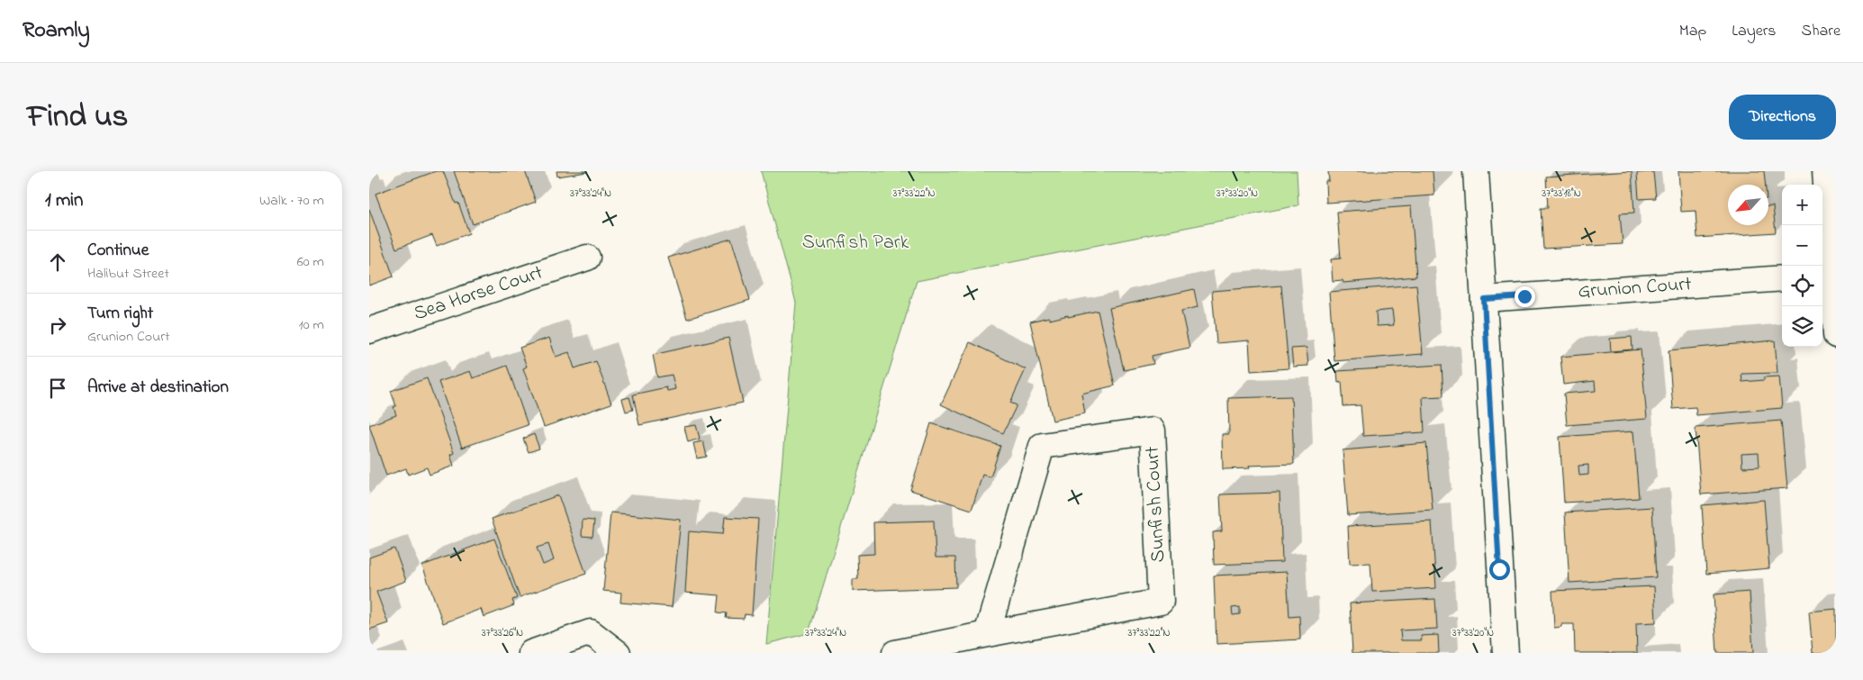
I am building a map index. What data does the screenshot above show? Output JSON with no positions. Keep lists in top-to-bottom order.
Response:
{
  "streets": {
    "street": ["Grunion Court", "Sea Horse Court", "Sunfish Court"]
  },
  "parks": ["Sunfish Park"],
  "north": "bottom left",
  "page": {
    "header": "Roamly",
    "nav": ["Map", "Layers", "Share"],
    "title": "Find us",
    "buttons": "Directions",
    "heading": ["1 min", "Walk · 70 m"],
    "map_buttons": ["+", "−"],
    "list": [
      ["Continue", "Halibut Street", "60 m"],
      ["Turn right", "Grunion Court", "10 m"],
      "Arrive at destination"
    ]
  },
  "coordinates": [
    "37°33'24\"N",
    "37°33'22\"N",
    "37°33'20\"N",
    "37°33'18\"N",
    "37°33'26\"N"
  ]
}
